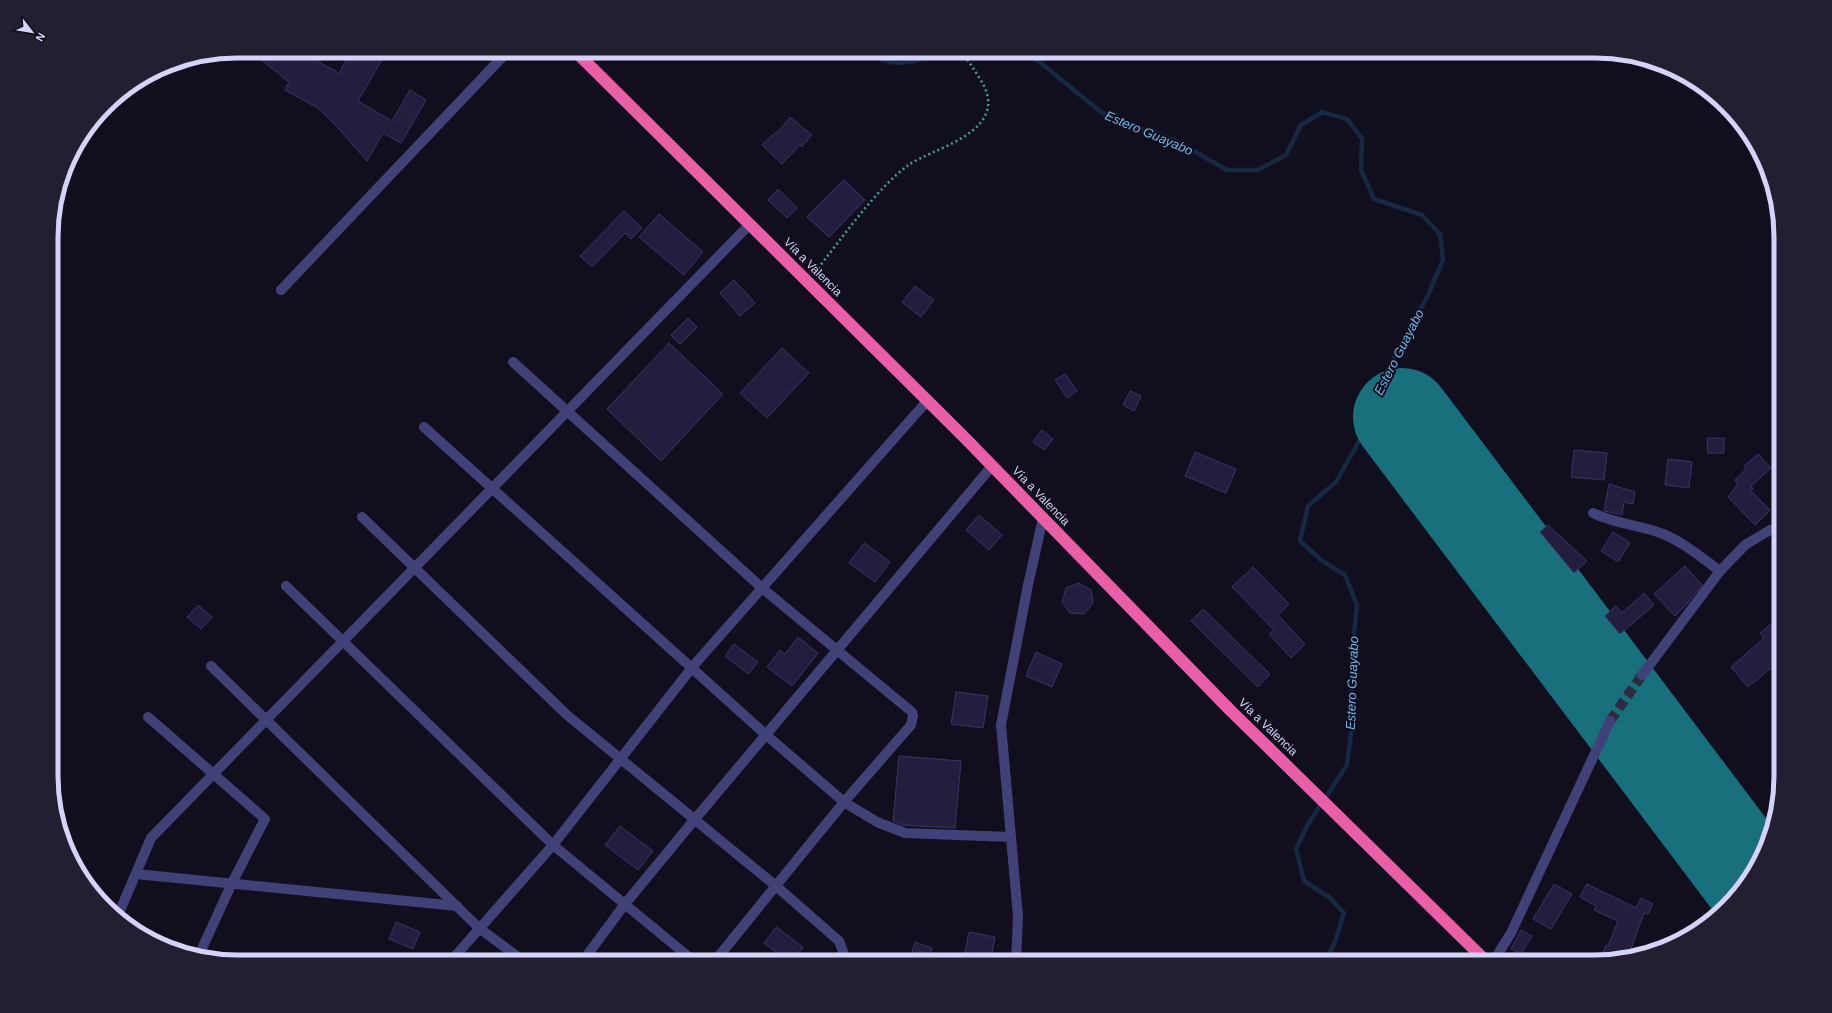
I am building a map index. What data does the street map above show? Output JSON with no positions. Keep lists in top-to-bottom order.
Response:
{
  "streets": {
    "highway": ["Vía a Valencia"]
  },
  "water": ["Estero Guayabo"],
  "north": "bottom right"
}
